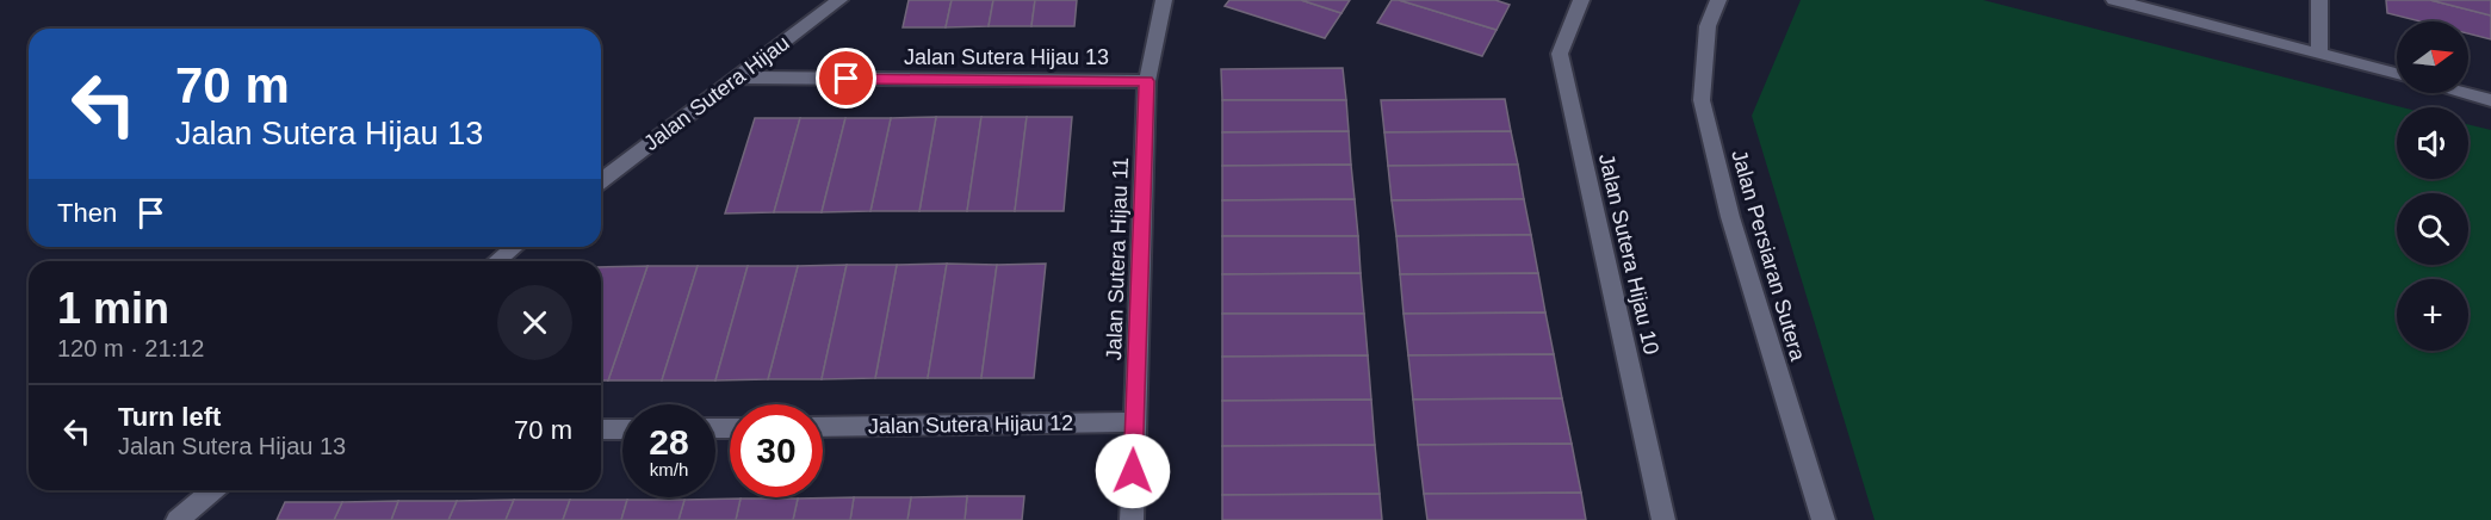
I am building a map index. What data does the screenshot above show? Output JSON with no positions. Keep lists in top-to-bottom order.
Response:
{
  "streets": {
    "street": [
      "Jalan Sutera Hijau 13",
      "Jalan Sutera Hijau",
      "Jalan Sutera Hijau 10",
      "Jalan Persiaran Sutera",
      "Jalan Sutera Hijau 11",
      "Jalan Sutera Hijau 12"
    ]
  },
  "crossings": [
    ["Jalan Sutera Hijau 13", "Jalan Sutera Hijau"],
    ["Jalan Sutera Hijau 13", "Jalan Sutera Hijau 11"],
    ["Jalan Sutera Hijau 11", "Jalan Sutera Hijau 12"]
  ],
  "north": "right",
  "page": {
    "map_buttons": "+",
    "turn": ["70 m", "Jalan Sutera Hijau 13"],
    "then": "Then",
    "heading": ["1 min", "120 m · 21:12"],
    "list": [
      {
        "name": "Turn left",
        "note": "Jalan Sutera Hijau 13",
        "value": "70 m"
      }
    ],
    "speed": "28 km/h",
    "limit": "30"
  }
}
